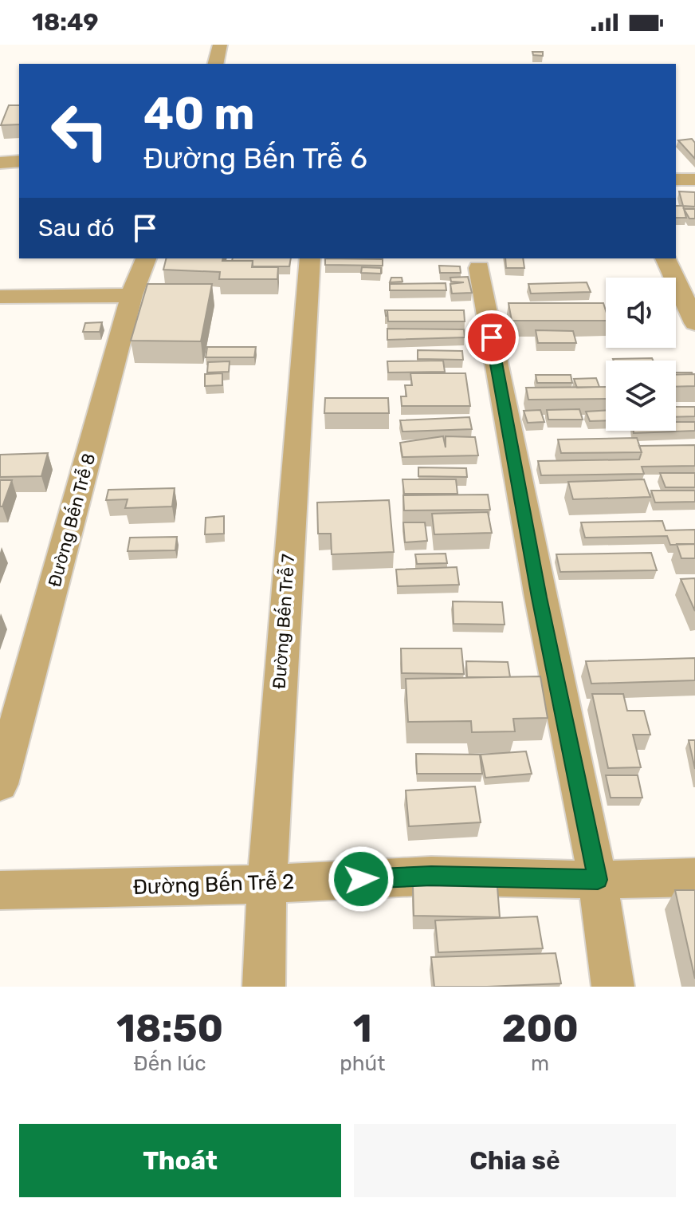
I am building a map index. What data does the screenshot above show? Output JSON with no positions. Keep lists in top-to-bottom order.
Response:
{
  "streets": {
    "street": ["Đường Bến Trễ 8", "Đường Bến Trễ 7", "Đường Bến Trễ 2"]
  },
  "crossings": [
    ["Đường Bến Trễ 7", "Đường Bến Trễ 2"]
  ],
  "page": {
    "status": "18:49",
    "turn": ["40 m", "Đường Bến Trễ 6"],
    "then": "Sau đó",
    "eta": [
      "18:50",
      "Đến lúc",
      "1",
      "phút",
      "200",
      "m"
    ],
    "buttons": ["Thoát", "Chia sẻ"]
  }
}
